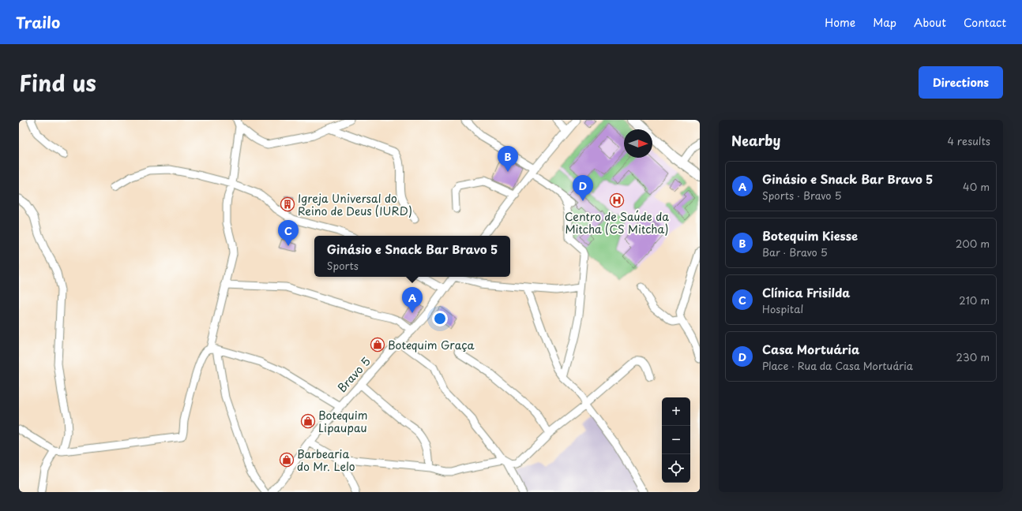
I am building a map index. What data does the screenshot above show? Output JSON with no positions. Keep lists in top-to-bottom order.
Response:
{
  "streets": {
    "street": ["Bravo 5"]
  },
  "places": {
    "hospital": ["Centro de Saúde da Mitcha (CS Mitcha)"],
    "building": ["Igreja Universal do Reino de Deus (IURD)"],
    "shop": ["Botequim Graça", "Botequim Lipaupau", "Barbearia do Mr. Lelo"]
  },
  "north": "right",
  "page": {
    "header": "Trailo",
    "nav": [
      "Home",
      "Map",
      "About",
      "Contact"
    ],
    "title": "Find us",
    "buttons": "Directions",
    "heading": ["Nearby", "4 results"],
    "pins": [
      "B",
      "D",
      "C",
      "A"
    ],
    "list": [
      {
        "mark": "A",
        "name": "Ginásio e Snack Bar Bravo 5",
        "note": "Sports · Bravo 5",
        "value": "40 m"
      },
      {
        "mark": "B",
        "name": "Botequim Kiesse",
        "note": "Bar · Bravo 5",
        "value": "200 m"
      },
      {
        "mark": "C",
        "name": "Clínica Frisilda",
        "note": "Hospital",
        "value": "210 m"
      },
      {
        "mark": "D",
        "name": "Casa Mortuária",
        "note": "Place · Rua da Casa Mortuária",
        "value": "230 m"
      }
    ],
    "popup": ["Ginásio e Snack Bar Bravo 5", "Sports"],
    "map_buttons": ["+", "−"]
  }
}
